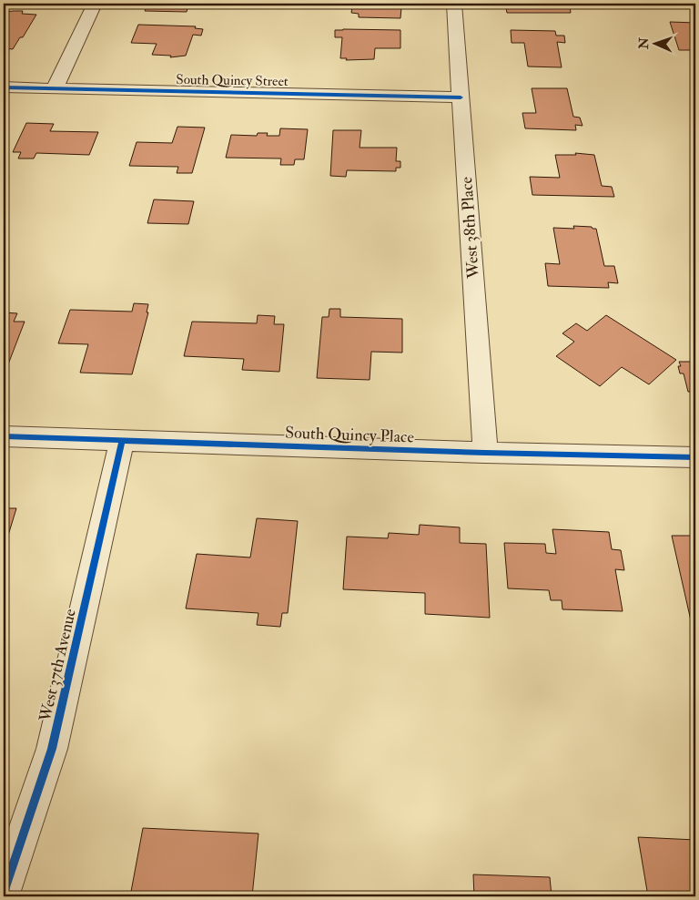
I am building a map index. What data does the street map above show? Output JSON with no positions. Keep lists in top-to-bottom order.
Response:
{
  "streets": {
    "street": [
      "South Quincy Street",
      "West 38th Place",
      "South Quincy Place",
      "West 37th Avenue"
    ]
  },
  "crossings": [
    ["South Quincy Street", "West 38th Place"],
    ["West 38th Place", "South Quincy Place"],
    ["South Quincy Place", "West 37th Avenue"]
  ],
  "north": "left"
}
